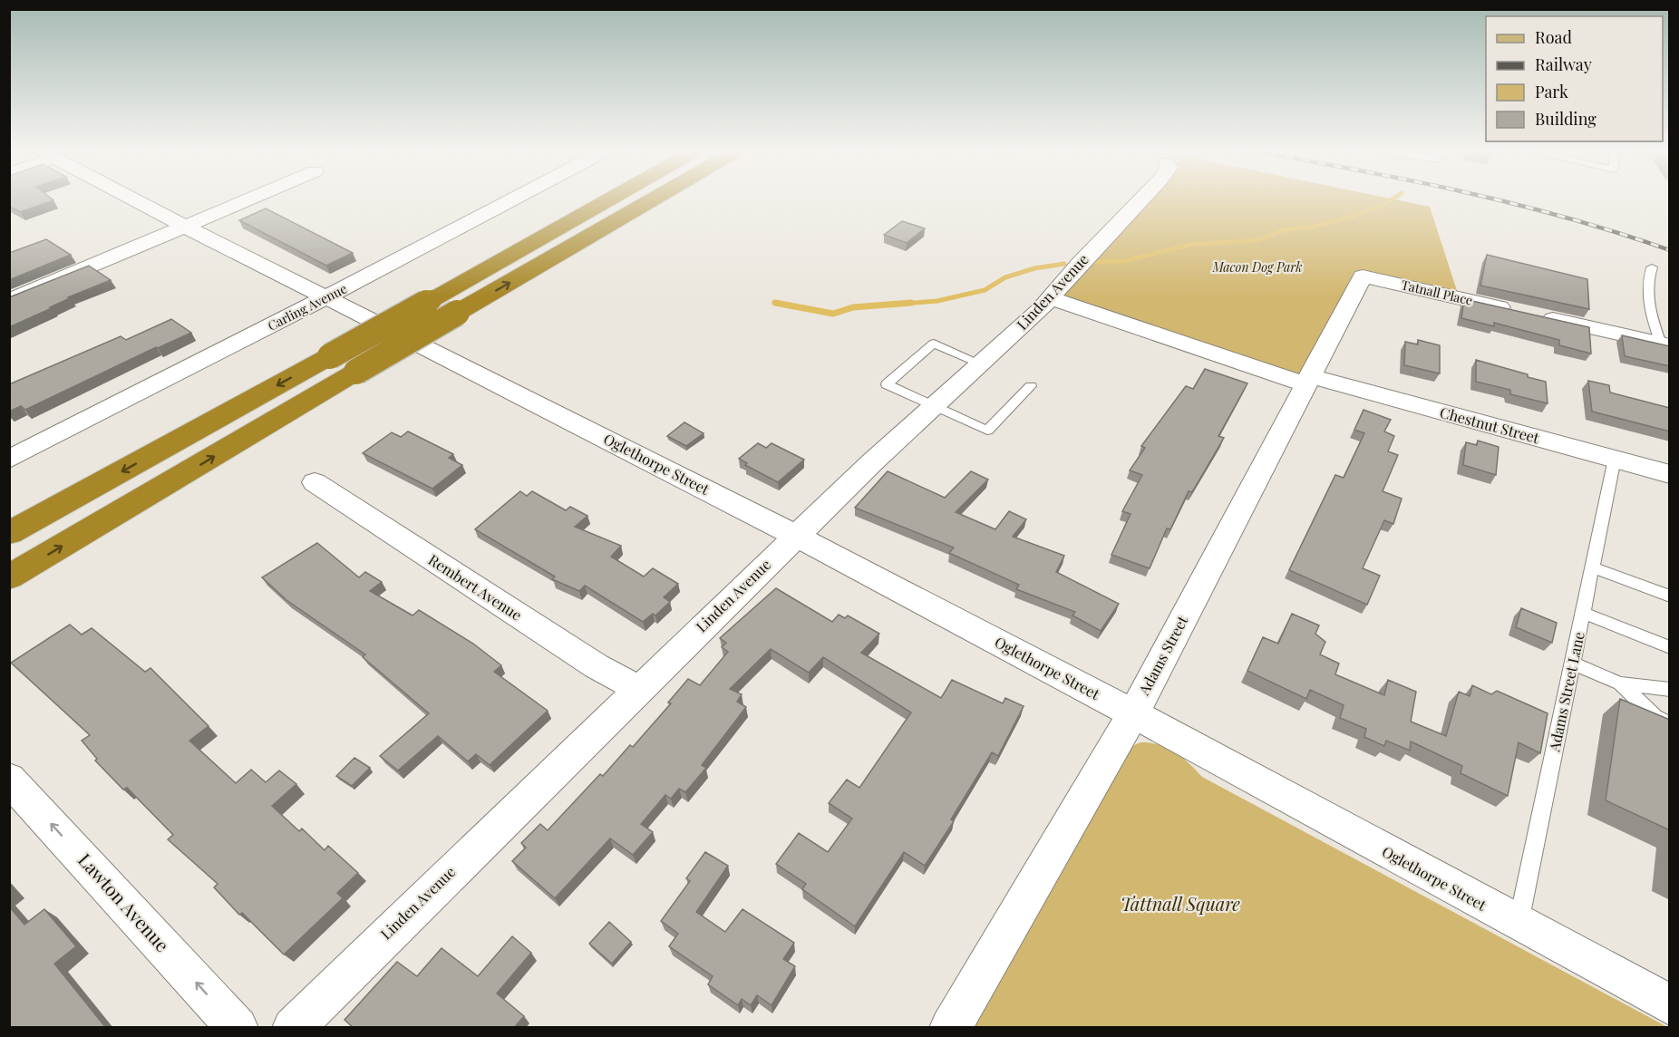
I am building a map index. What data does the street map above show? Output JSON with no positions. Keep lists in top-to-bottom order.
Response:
{
  "streets": {
    "street": [
      "Linden Avenue",
      "Tatnall Place",
      "Carling Avenue",
      "Chestnut Street",
      "Oglethorpe Street",
      "Rembert Avenue",
      "Adams Street",
      "Lawton Avenue"
    ],
    "lane": ["Adams Street Lane"]
  },
  "crossings": [
    ["Linden Avenue", "Chestnut Street"],
    ["Linden Avenue", "Oglethorpe Street"],
    ["Linden Avenue", "Rembert Avenue"],
    ["Tatnall Place", "Adams Street"],
    ["Carling Avenue", "Oglethorpe Street"],
    ["Chestnut Street", "Adams Street"],
    ["Chestnut Street", "Adams Street Lane"],
    ["Oglethorpe Street", "Adams Street"],
    ["Oglethorpe Street", "Adams Street Lane"]
  ],
  "one_way": ["Lawton Avenue"],
  "parks": ["Macon Dog Park", "Tattnall Square"],
  "legend": [
    "Road",
    "Railway",
    "Park",
    "Building"
  ]
}
